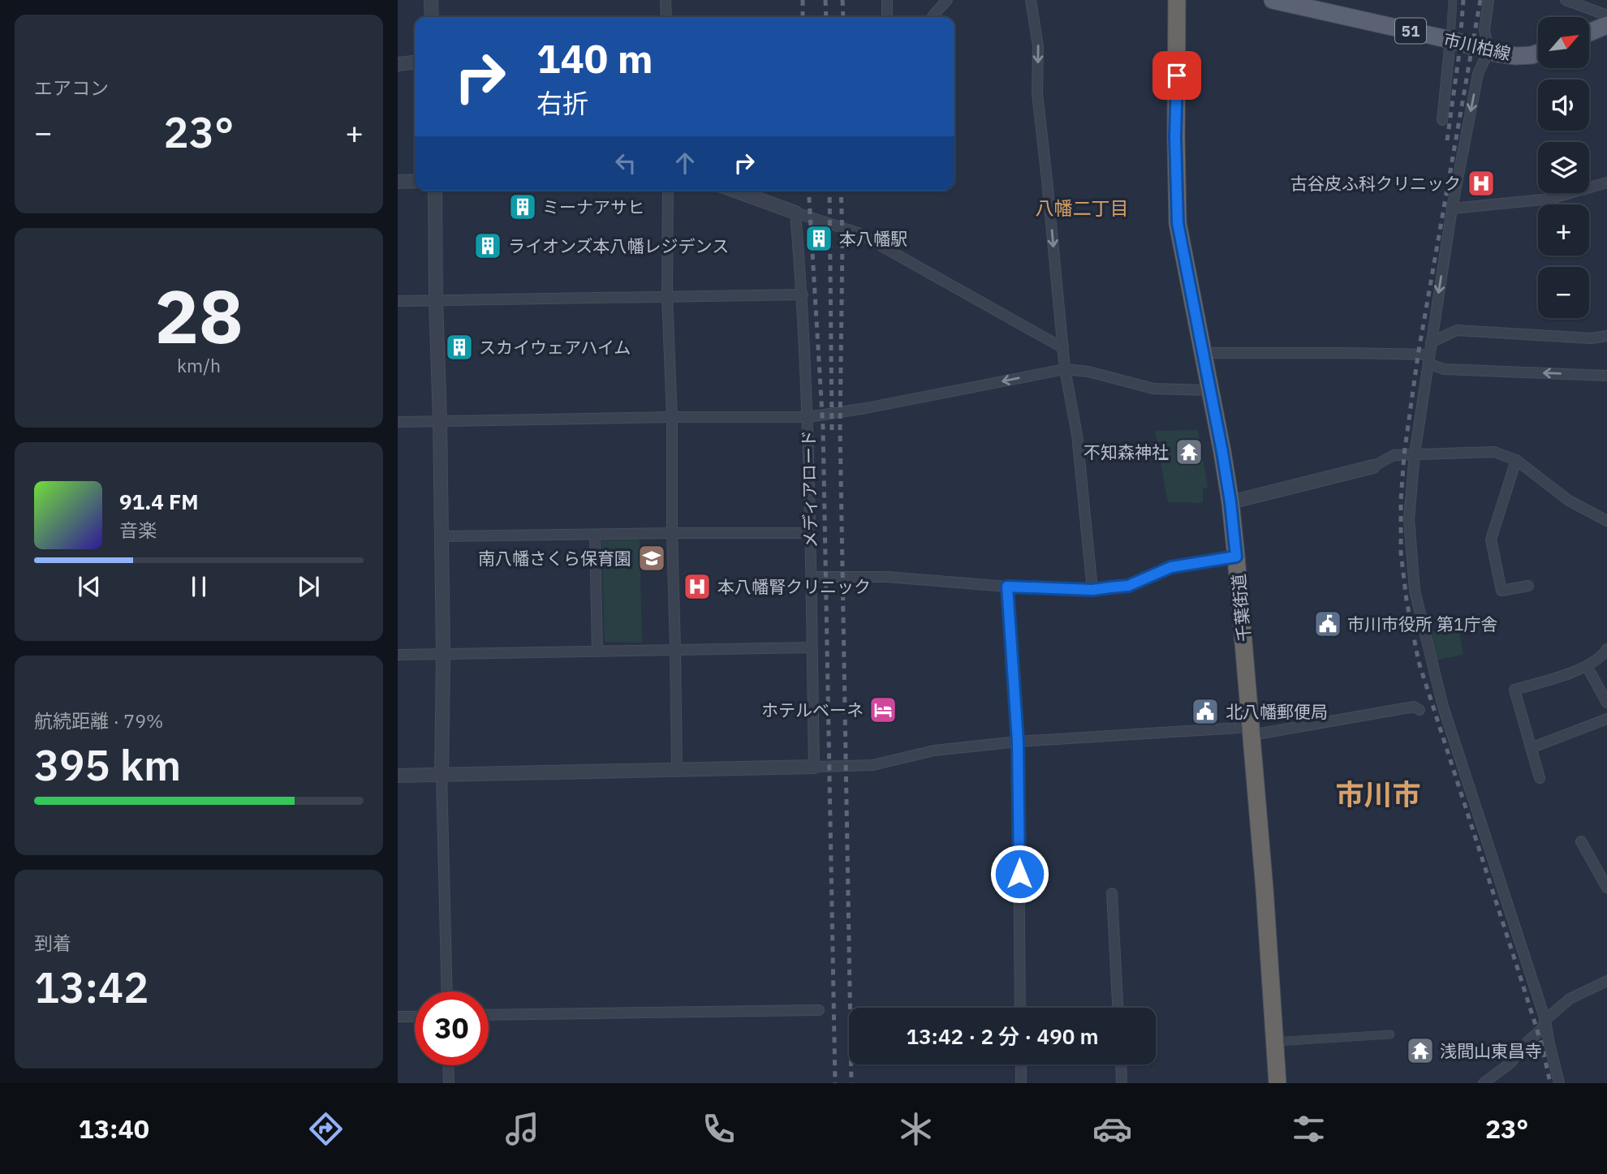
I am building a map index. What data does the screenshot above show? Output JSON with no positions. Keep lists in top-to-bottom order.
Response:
{
  "streets": {
    "highway": ["千葉街道"],
    "main road": ["51", "市川柏線"],
    "street": ["メディアロード"]
  },
  "districts": ["八幡二丁目", "市川市"],
  "places": {
    "hospital": ["古谷皮ふ科クリニック", "本八幡腎クリニック"],
    "building": [
      "ミーナアサヒ",
      "本八幡駅",
      "ライオンズ本八幡レジデンス",
      "スカイウェアハイム"
    ],
    "temple": ["不知森神社", "浅間山東昌寺"],
    "school or university": ["南八幡さくら保育園"],
    "public building": ["市川市役所 第1庁舎", "北八幡郵便局"],
    "hotel": ["ホテルベーネ"]
  },
  "north": "top right",
  "page": {
    "tile": [
      "エアコン",
      ["28", "km/h"],
      ["航続距離 · 79%", "395 km"],
      ["到着", "13:42"]
    ],
    "map_buttons": ["+", "−"],
    "turn": ["140 m", "右折"],
    "heat": ["−", "23°", "+"],
    "song": ["91.4 FM", "音楽"],
    "limit": "30",
    "trip": "13:42 · 2 分 · 490 m",
    "tabs": ["13:40", "23°"]
  }
}
